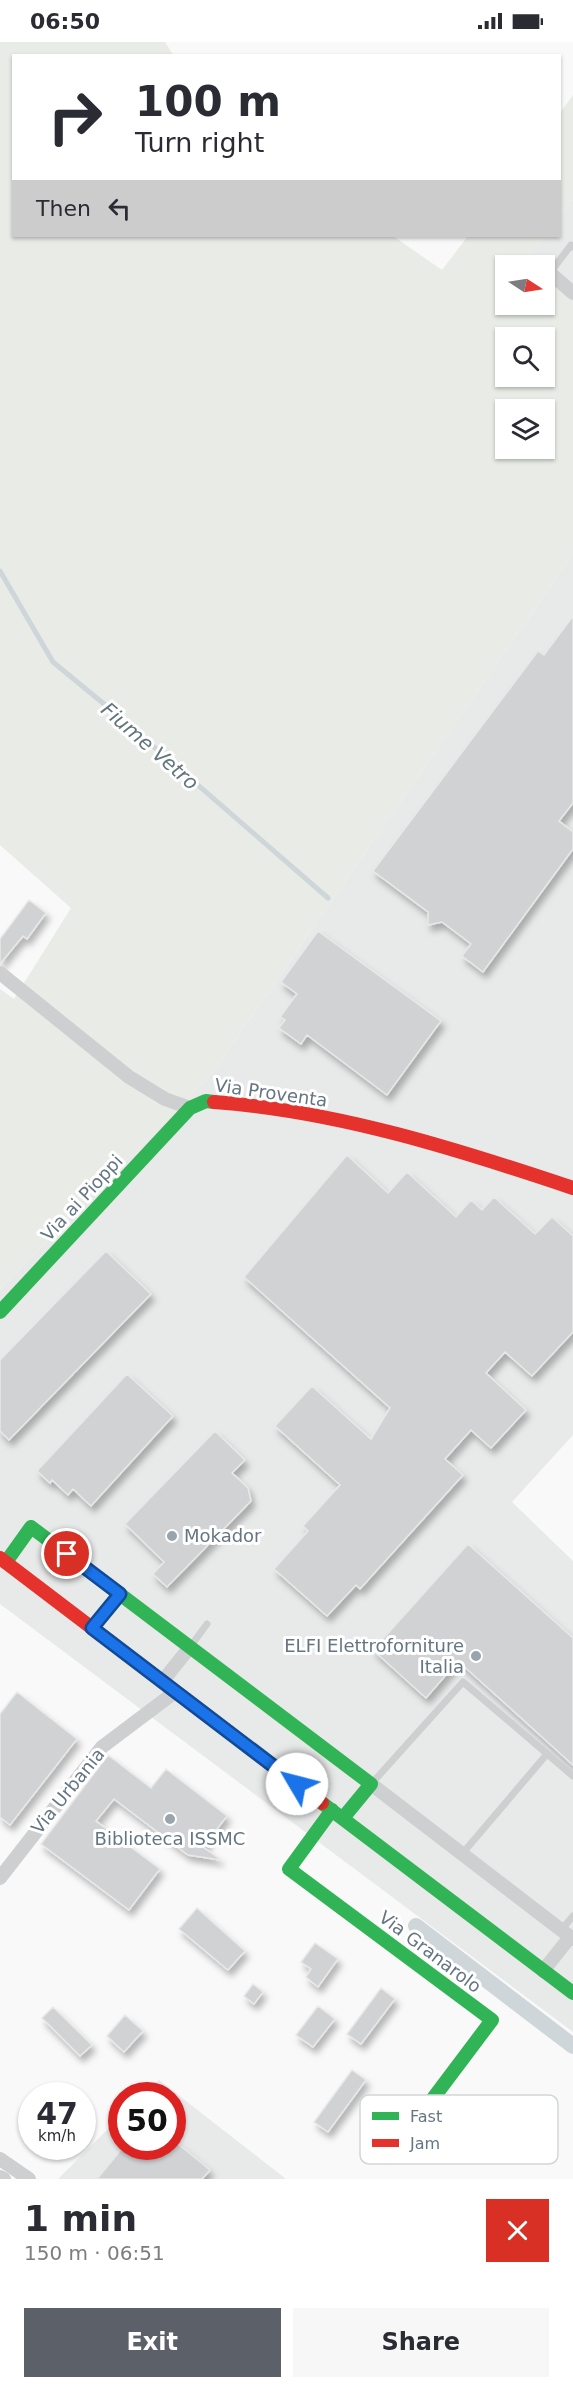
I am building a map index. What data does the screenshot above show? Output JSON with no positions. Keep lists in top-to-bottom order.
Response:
{
  "streets": {
    "street": [
      "Via Proventa",
      "Via ai Pioppi",
      "Via Urbania",
      "Via Granarolo"
    ]
  },
  "crossings": [
    ["Via Proventa", "Via ai Pioppi"]
  ],
  "water": ["Fiume Vetro"],
  "places": ["Mokador", "ELFI Elettroforniture Italia", "Biblioteca ISSMC"],
  "legend": ["Fast", "Jam"],
  "north": "right",
  "page": {
    "status": "06:50",
    "turn": ["100 m", "Turn right"],
    "then": "Then",
    "speed": "47 km/h",
    "limit": "50",
    "heading": ["1 min", "150 m · 06:51"],
    "buttons": ["Exit", "Share"]
  }
}
